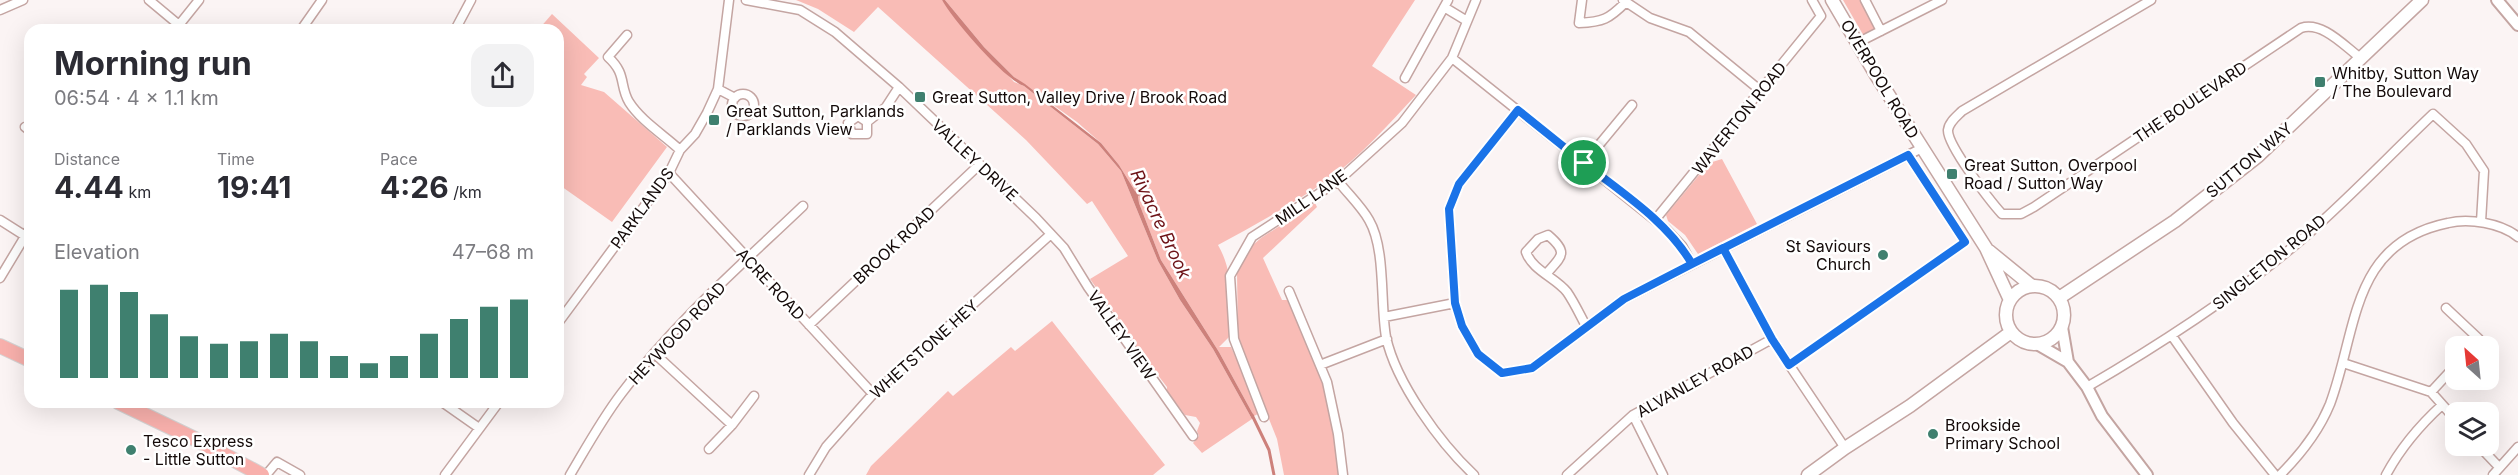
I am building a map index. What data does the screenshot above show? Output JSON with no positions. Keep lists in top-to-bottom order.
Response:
{
  "streets": {
    "main road": ["OVERPOOL ROAD", "SUTTON WAY"],
    "street": [
      "THE BOULEVARD",
      "WAVERTON ROAD",
      "VALLEY DRIVE",
      "MILL LANE",
      "PARKLANDS",
      "BROOK ROAD",
      "SINGLETON ROAD",
      "ACRE ROAD",
      "HEYWOOD ROAD",
      "VALLEY VIEW",
      "WHETSTONE HEY",
      "ALVANLEY ROAD"
    ]
  },
  "crossings": [
    ["OVERPOOL ROAD", "WAVERTON ROAD"],
    ["OVERPOOL ROAD", "SUTTON WAY"],
    ["THE BOULEVARD", "SUTTON WAY"],
    ["VALLEY DRIVE", "BROOK ROAD"],
    ["VALLEY DRIVE", "VALLEY VIEW"],
    ["VALLEY DRIVE", "WHETSTONE HEY"],
    ["PARKLANDS", "ACRE ROAD"],
    ["BROOK ROAD", "ACRE ROAD"],
    ["ACRE ROAD", "HEYWOOD ROAD"],
    ["ACRE ROAD", "WHETSTONE HEY"],
    ["VALLEY VIEW", "WHETSTONE HEY"]
  ],
  "water": ["Rivacre Brook"],
  "places": {
    "transit": [
      "Whitby, Sutton Way / The Boulevard",
      "Great Sutton, Valley Drive / Brook Road",
      "Great Sutton, Parklands / Parklands View",
      "Great Sutton, Overpool Road / Sutton Way"
    ],
    "other": ["St Saviours Church", "Brookside Primary School", "Tesco Express - Little Sutton"]
  },
  "north": "top left",
  "page": {
    "heading": ["Morning run", "06:54 · 4 × 1.1 km"],
    "stats": [
      ["Distance", "4.44 km"],
      ["Time", "19:41"],
      ["Pace", "4:26 /km"]
    ],
    "chart": ["Elevation", "47–68 m"]
  }
}
